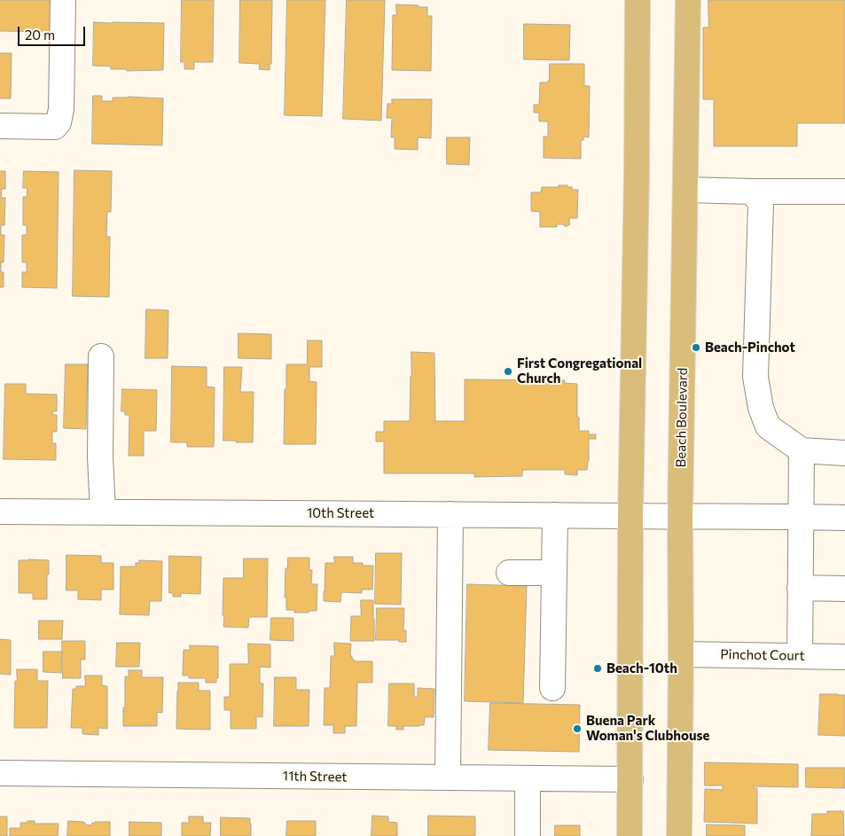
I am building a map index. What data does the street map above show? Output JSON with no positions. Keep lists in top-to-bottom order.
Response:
{
  "streets": {
    "main road": ["Beach Boulevard"],
    "street": ["10th Street", "Pinchot Court", "11th Street"]
  },
  "crossings": [
    ["Beach Boulevard", "10th Street"],
    ["Beach Boulevard", "Pinchot Court"]
  ],
  "places": [
    "Beach-Pinchot",
    "First Congregational Church",
    "Beach-10th",
    "Buena Park Woman's Clubhouse"
  ],
  "scale_bar": "20 m"
}
